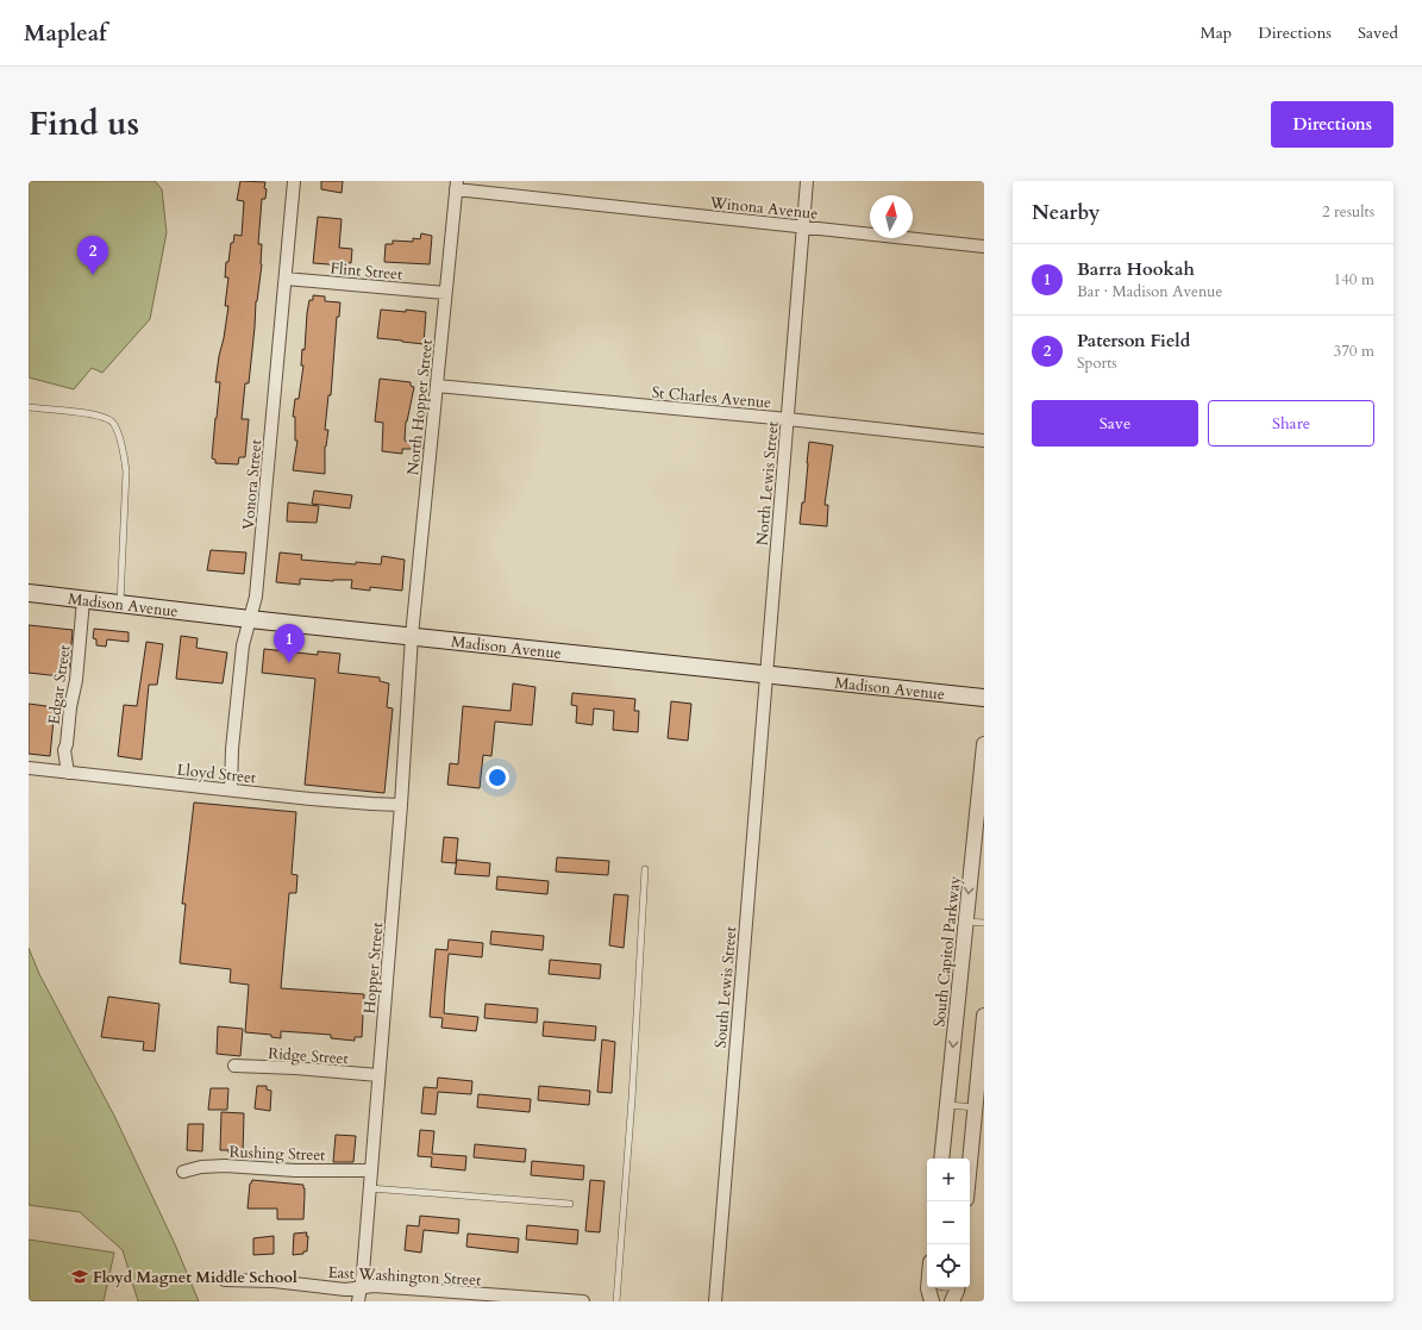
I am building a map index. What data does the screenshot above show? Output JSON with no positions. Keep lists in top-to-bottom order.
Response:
{
  "streets": {
    "main road": ["Madison Avenue"],
    "street": [
      "Winona Avenue",
      "Flint Street",
      "St Charles Avenue",
      "North Hopper Street",
      "North Lewis Street",
      "Vonora Street",
      "Edgar Street",
      "Lloyd Street",
      "South Capitol Parkway",
      "Hopper Street",
      "South Lewis Street",
      "Ridge Street",
      "Rushing Street",
      "East Washington Street"
    ]
  },
  "crossings": [
    ["Winona Avenue", "North Hopper Street"],
    ["Winona Avenue", "North Lewis Street"],
    ["Flint Street", "North Hopper Street"],
    ["Flint Street", "Vonora Street"],
    ["St Charles Avenue", "North Hopper Street"],
    ["St Charles Avenue", "North Lewis Street"],
    ["North Hopper Street", "Madison Avenue"],
    ["North Hopper Street", "Hopper Street"],
    ["North Lewis Street", "Madison Avenue"],
    ["North Lewis Street", "South Lewis Street"],
    ["Vonora Street", "Madison Avenue"],
    ["Vonora Street", "Lloyd Street"],
    ["Madison Avenue", "Edgar Street"],
    ["Madison Avenue", "Hopper Street"],
    ["Madison Avenue", "South Lewis Street"],
    ["Edgar Street", "Lloyd Street"],
    ["Lloyd Street", "Hopper Street"],
    ["Hopper Street", "Ridge Street"],
    ["Hopper Street", "Rushing Street"],
    ["Hopper Street", "East Washington Street"]
  ],
  "one_way": ["South Capitol Parkway"],
  "places": {
    "school or university": ["Floyd Magnet Middle School"]
  },
  "north": "top",
  "page": {
    "header": "Mapleaf",
    "nav": ["Map", "Directions", "Saved"],
    "title": "Find us",
    "buttons": [
      "Directions",
      ["Save", "Share"]
    ],
    "heading": ["Nearby", "2 results"],
    "pins": ["2", "1"],
    "list": [
      {
        "mark": "1",
        "name": "Barra Hookah",
        "note": "Bar · Madison Avenue",
        "value": "140 m"
      },
      {
        "mark": "2",
        "name": "Paterson Field",
        "note": "Sports",
        "value": "370 m"
      }
    ],
    "map_buttons": ["+", "−"]
  }
}
